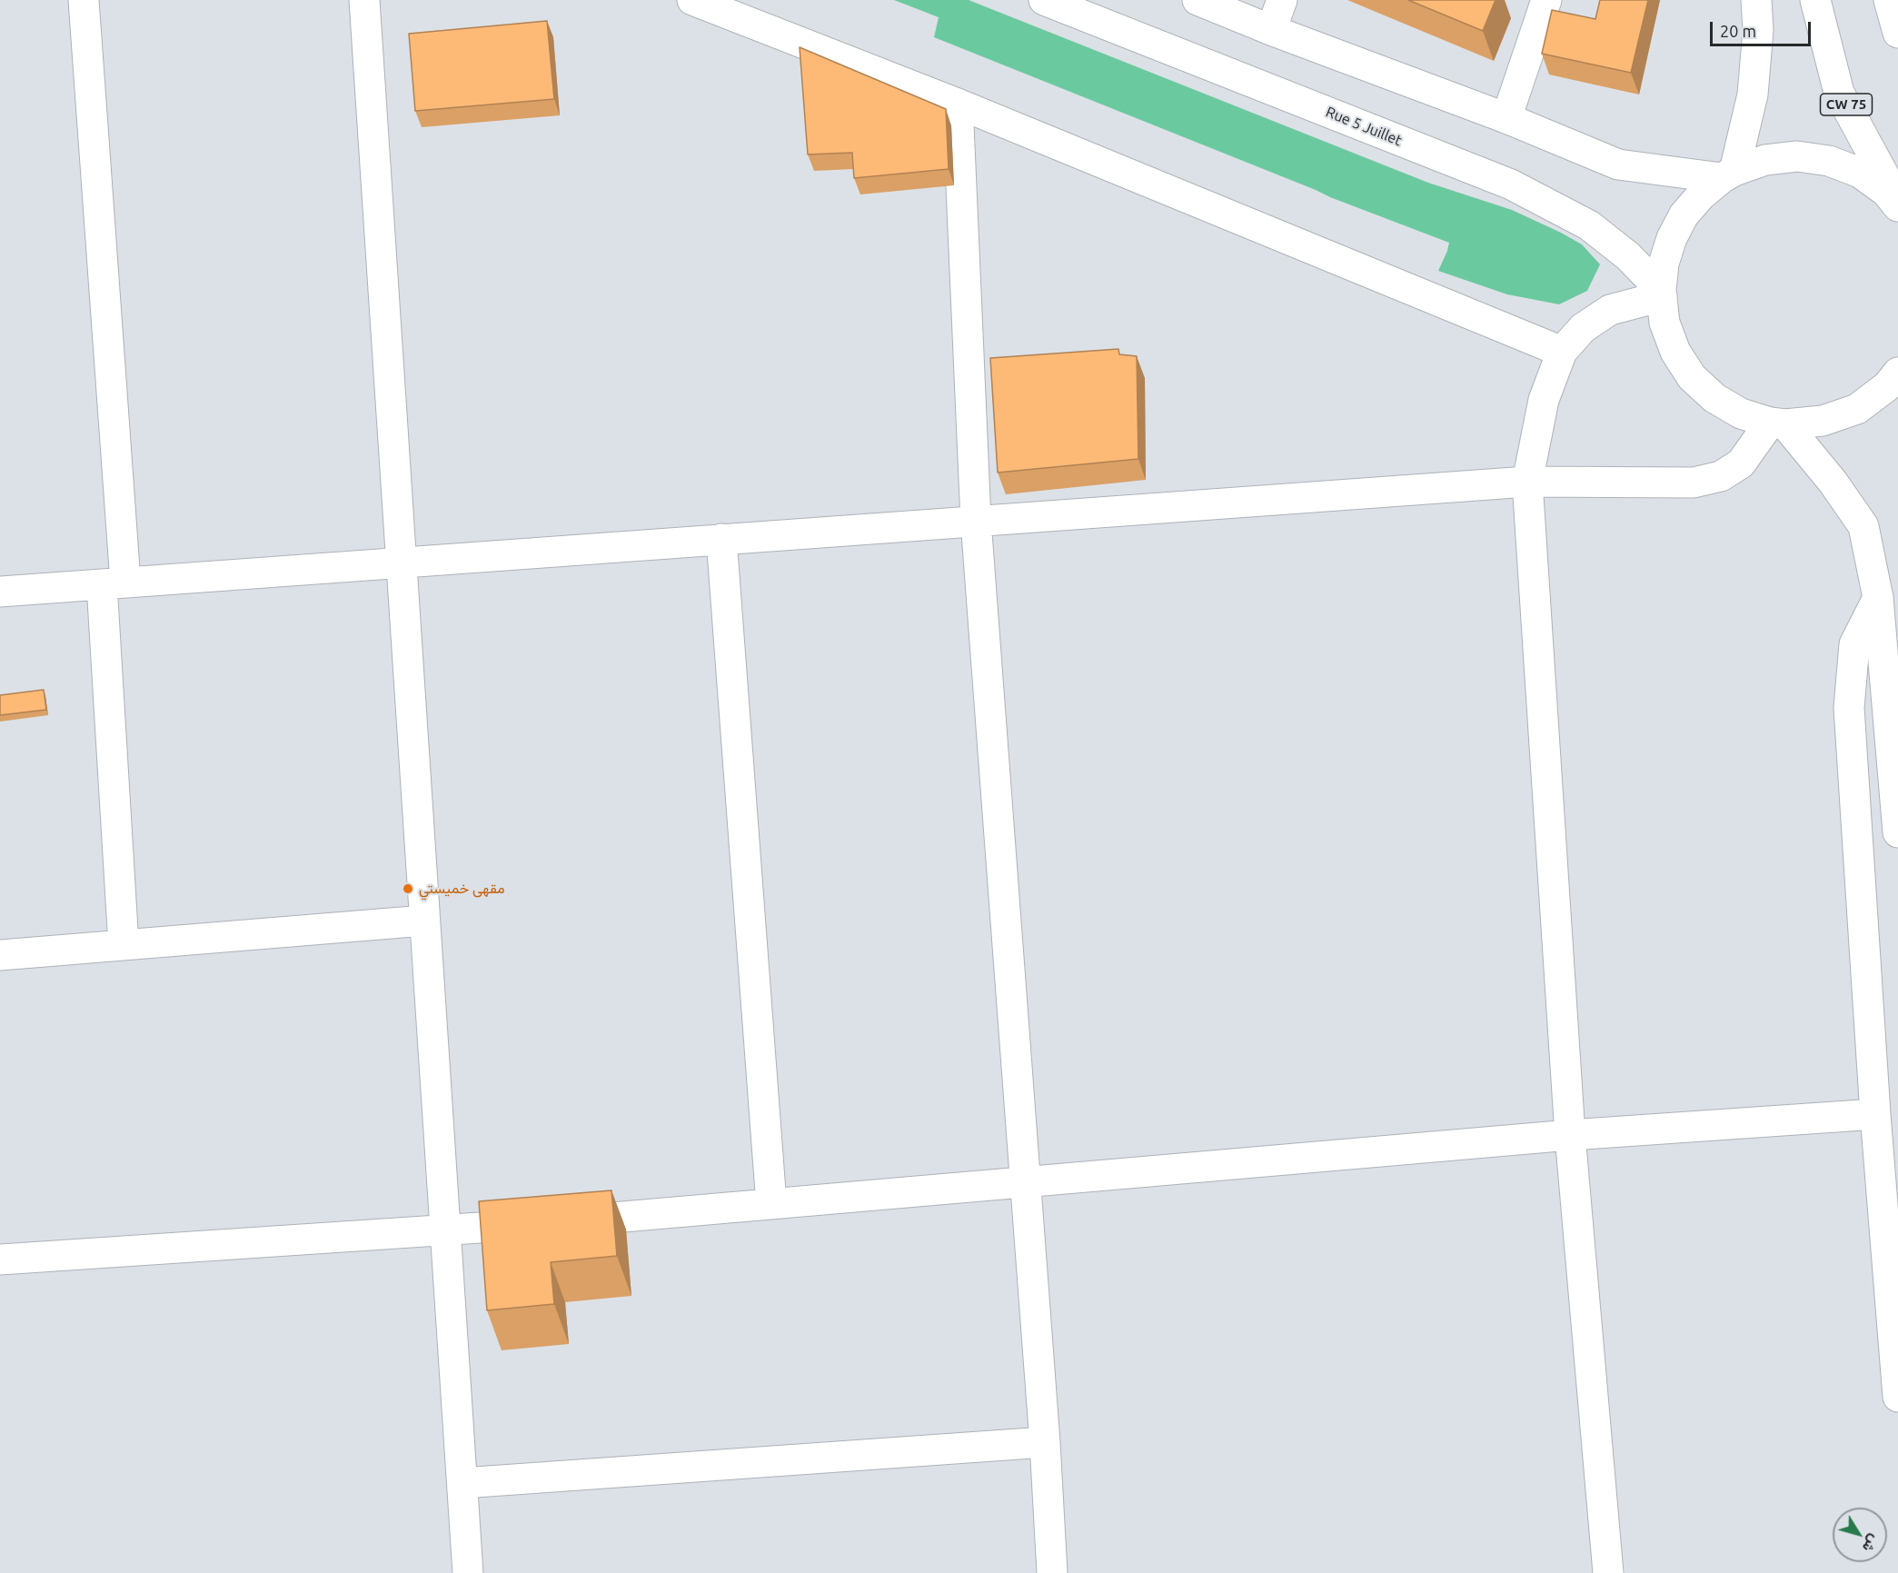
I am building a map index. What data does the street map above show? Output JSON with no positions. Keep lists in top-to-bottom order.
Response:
{
  "streets": {
    "street": ["CW 75", "Rue 5 Juillet"]
  },
  "places": ["مقهى خميستي"],
  "scale_bar": "20 m",
  "north": "bottom right"
}
